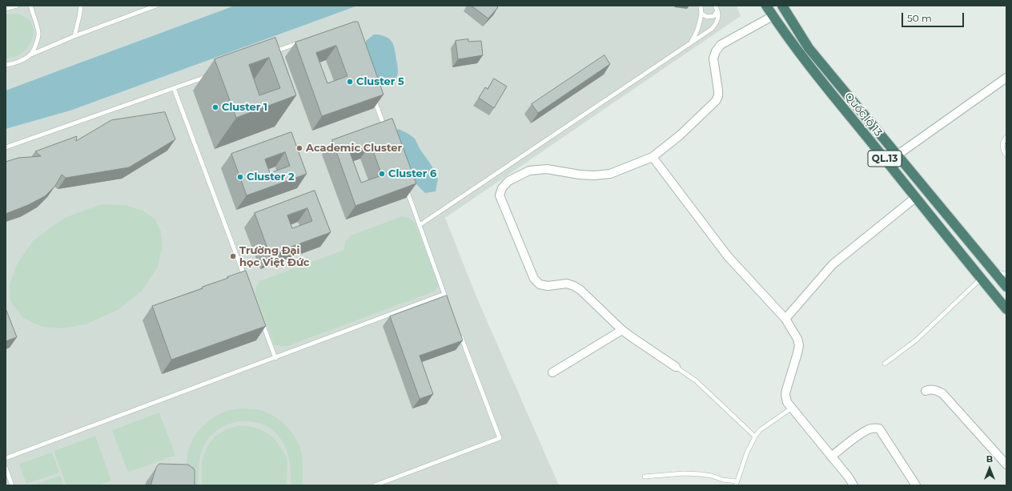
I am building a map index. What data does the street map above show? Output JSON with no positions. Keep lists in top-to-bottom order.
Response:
{
  "streets": {
    "highway": ["Quốc lộ 13", "QL.13"]
  },
  "places": [
    "Cluster 5",
    "Cluster 1",
    "Academic Cluster",
    "Cluster 6",
    "Cluster 2",
    "Trường Đại học Việt Đức"
  ],
  "scale_bar": "50 m",
  "north": "top"
}
